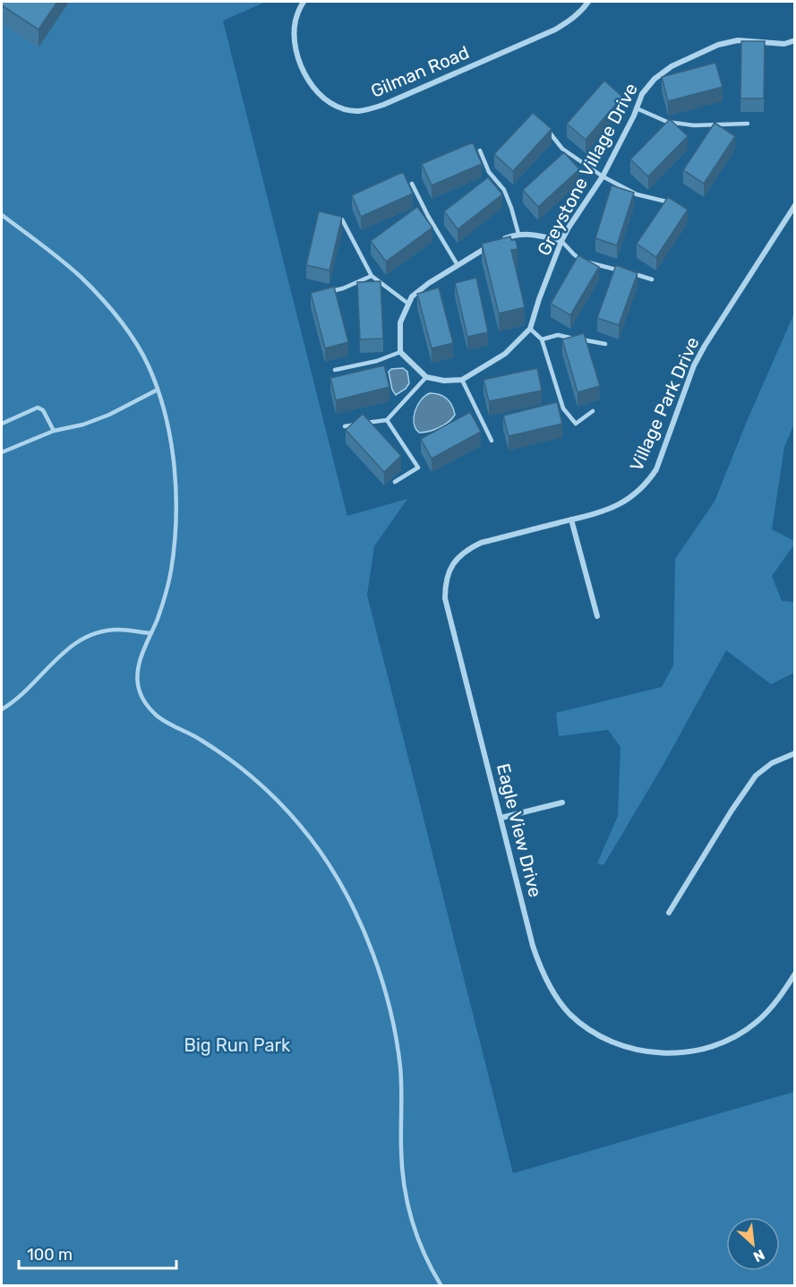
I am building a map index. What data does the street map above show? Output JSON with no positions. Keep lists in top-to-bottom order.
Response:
{
  "streets": {
    "street": [
      "Gilman Road",
      "Greystone Village Drive",
      "Village Park Drive",
      "Eagle View Drive"
    ]
  },
  "crossings": [
    ["Village Park Drive", "Eagle View Drive"]
  ],
  "parks": ["Big Run Park"],
  "scale_bar": "100 m",
  "north": "bottom right"
}
